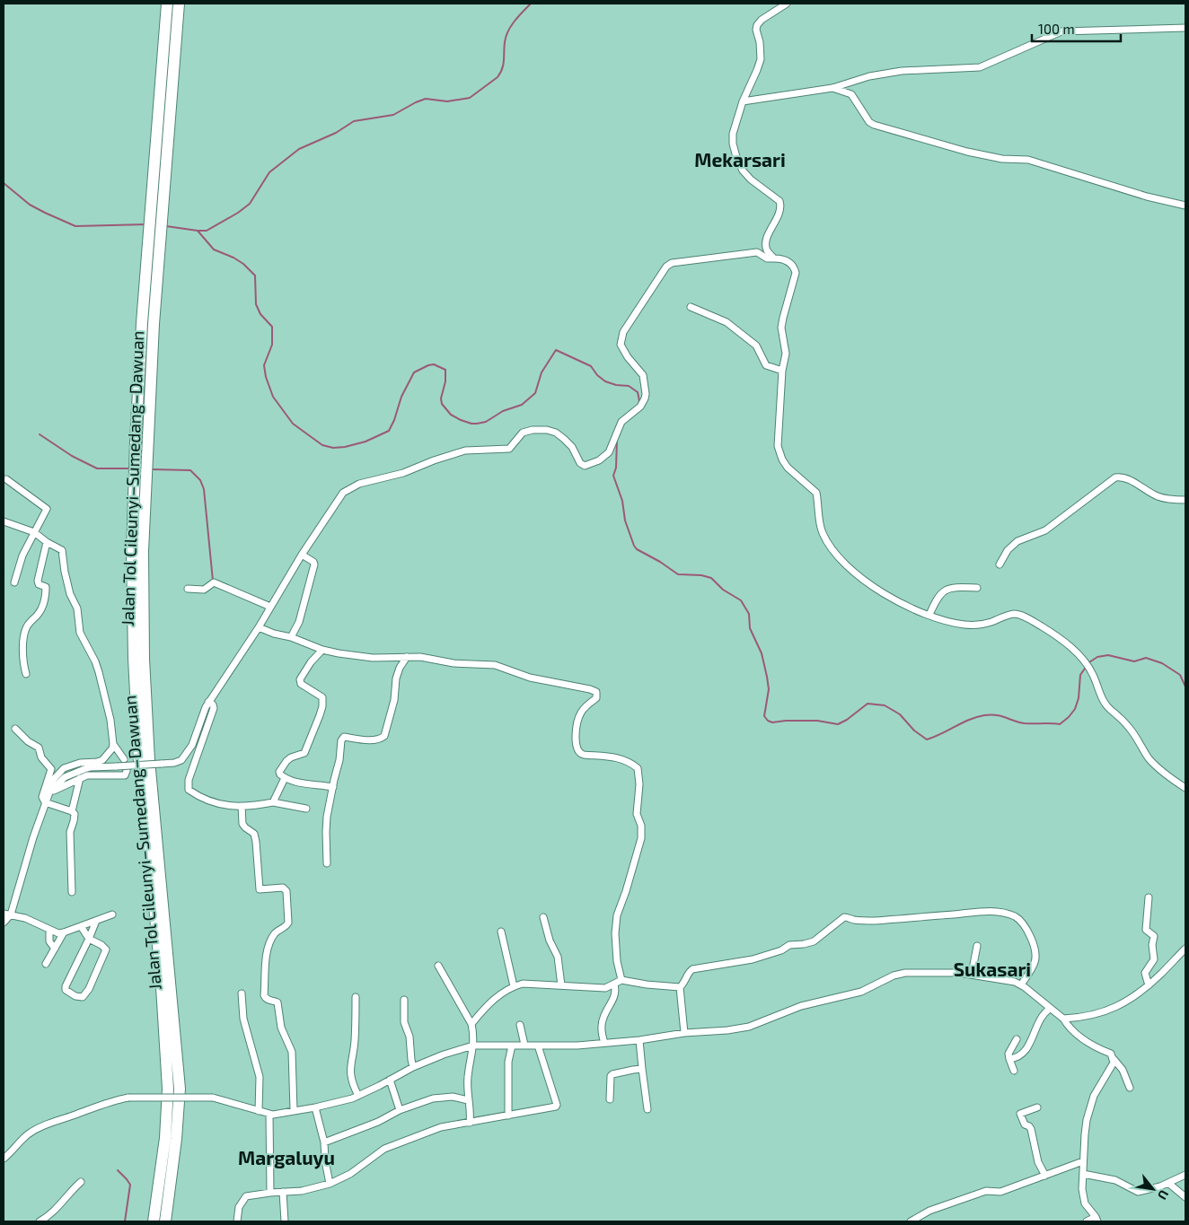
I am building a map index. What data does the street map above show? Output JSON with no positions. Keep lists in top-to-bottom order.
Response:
{
  "streets": {
    "highway": ["Jalan Tol Cileunyi–Sumedang–Dawuan"]
  },
  "districts": ["Mekarsari", "Sukasari", "Margaluyu"],
  "scale_bar": "100 m",
  "north": "bottom right"
}
